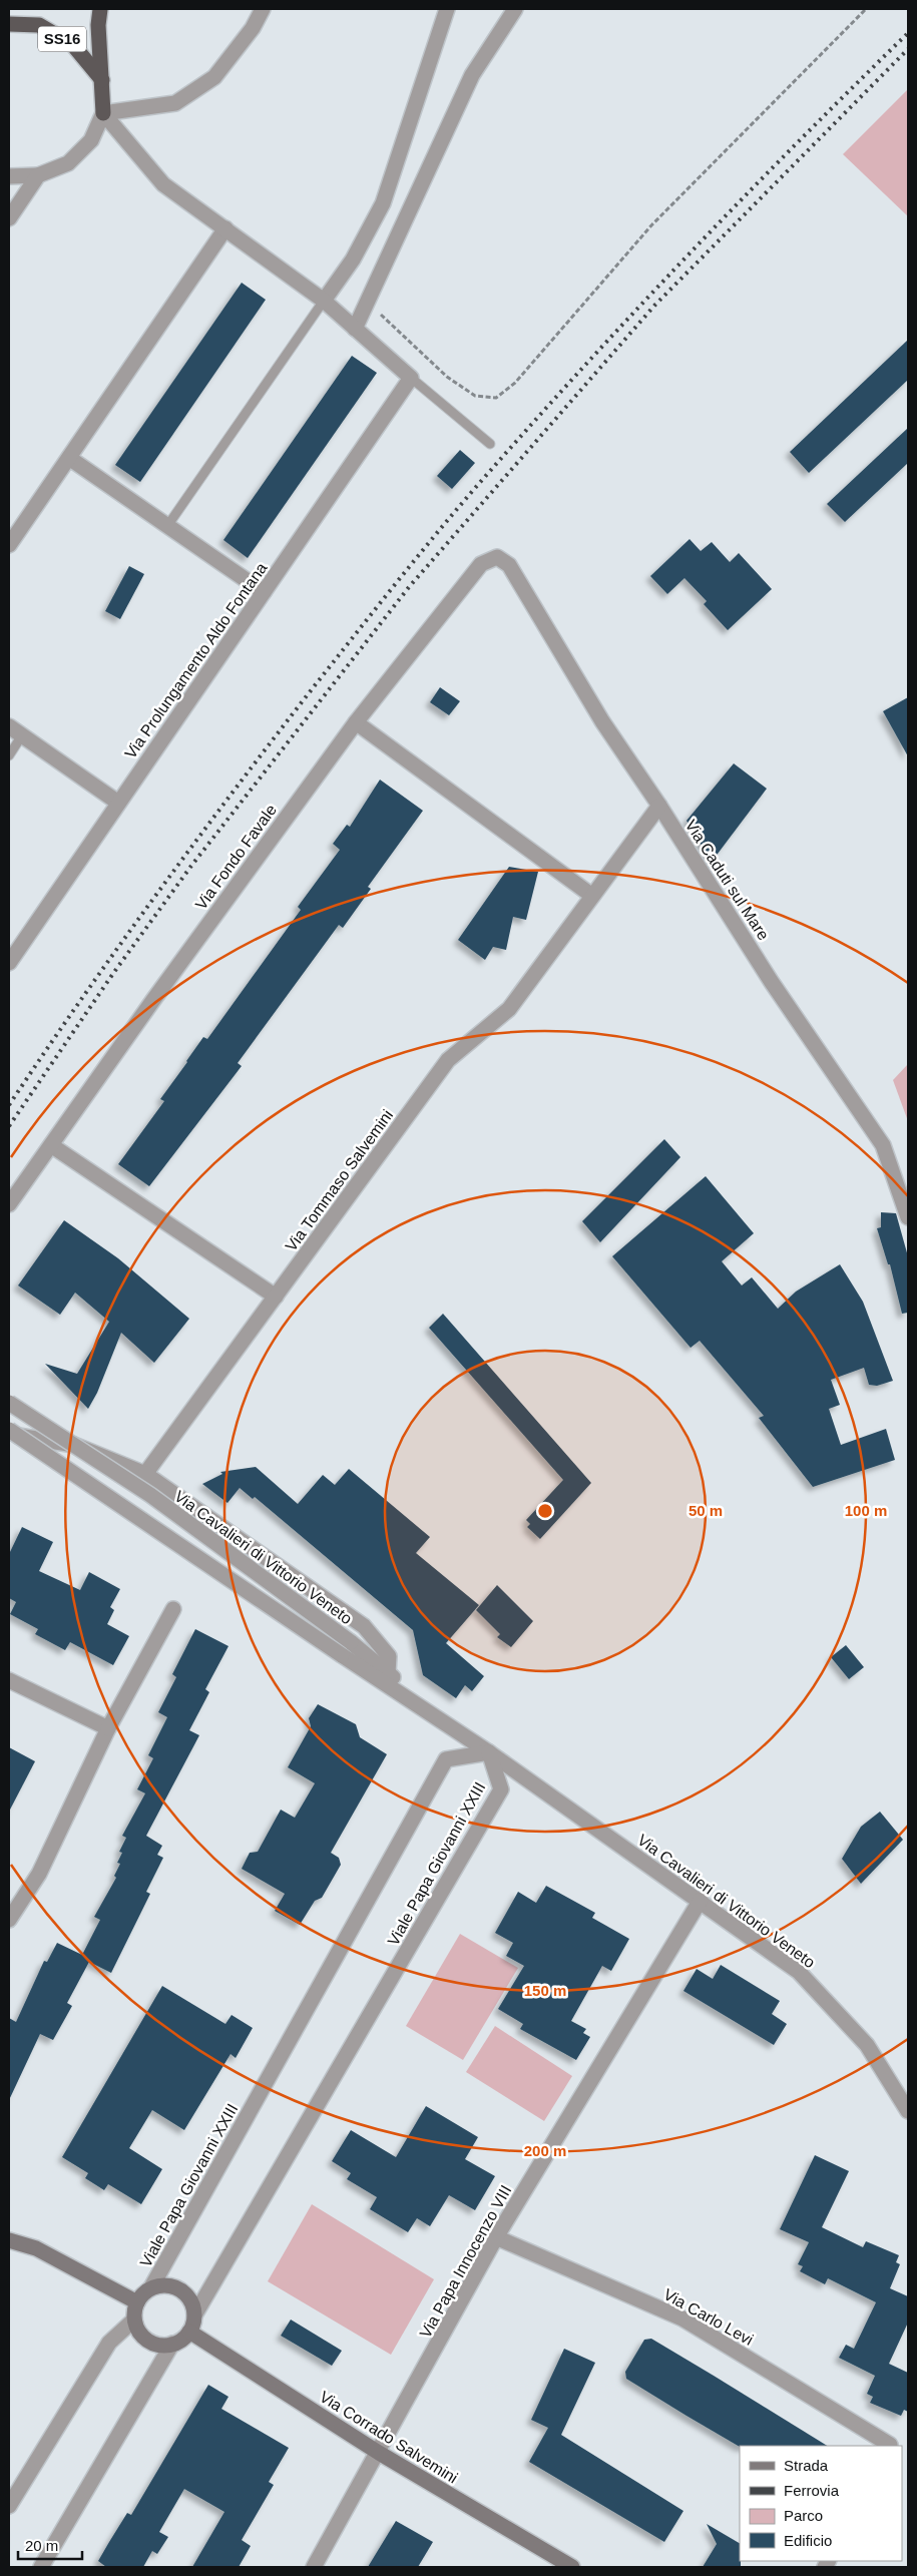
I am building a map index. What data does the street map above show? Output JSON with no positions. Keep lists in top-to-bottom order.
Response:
{
  "streets": {
    "highway": ["SS16"],
    "main road": ["Viale Papa Giovanni XXIII", "Via Corrado Salvemini"],
    "street": [
      "Via Prolungamento Aldo Fontana",
      "Via Fondo Favale",
      "Via Caduti sul Mare",
      "Via Tommaso Salvemini",
      "Via Cavalieri di Vittorio Veneto",
      "Via Papa Innocenzo VIII",
      "Via Carlo Levi"
    ]
  },
  "crossings": [
    ["Via Fondo Favale", "Via Caduti sul Mare"],
    ["Via Caduti sul Mare", "Via Tommaso Salvemini"],
    ["Via Cavalieri di Vittorio Veneto", "Viale Papa Giovanni XXIII"],
    ["Via Cavalieri di Vittorio Veneto", "Via Papa Innocenzo VIII"],
    ["Viale Papa Giovanni XXIII", "Via Corrado Salvemini"],
    ["Via Papa Innocenzo VIII", "Via Carlo Levi"],
    ["Via Papa Innocenzo VIII", "Via Corrado Salvemini"]
  ],
  "legend": [
    "Strada",
    "Ferrovia",
    "Parco",
    "Edificio"
  ],
  "scale_bar": "20 m",
  "rings": [
    "50 m",
    "100 m",
    "150 m",
    "200 m"
  ]
}
